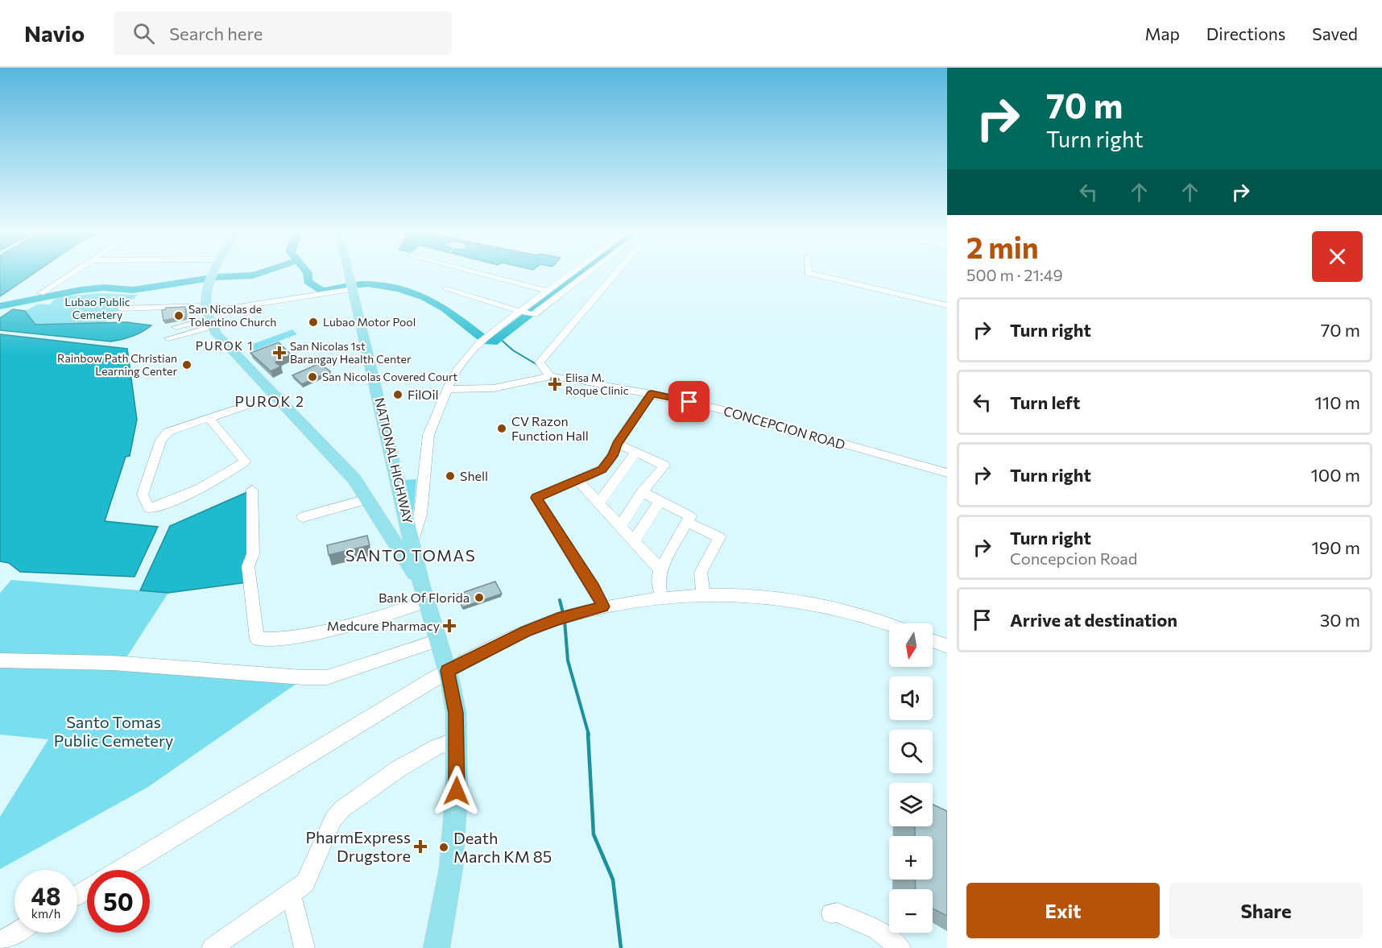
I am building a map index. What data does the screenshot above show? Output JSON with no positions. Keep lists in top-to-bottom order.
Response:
{
  "streets": {
    "main road": ["NATIONAL HIGHWAY"],
    "street": ["CONCEPCION ROAD"]
  },
  "districts": ["PUROK 1", "PUROK 2", "SANTO TOMAS"],
  "parks": ["Lubao Public Cemetery", "Santo Tomas Public Cemetery"],
  "places": {
    "other": [
      "San Nicolas de Tolentino Church",
      "Lubao Motor Pool",
      "Rainbow Path Christian Learning Center",
      "San Nicolas Covered Court",
      "FilOil",
      "CV Razon Function Hall",
      "Shell",
      "Bank Of Florida",
      "Death March KM 85"
    ],
    "health": [
      "San Nicolas 1st Barangay Health Center",
      "Elisa M. Roque Clinic",
      "Medcure Pharmacy",
      "PharmExpress Drugstore"
    ]
  },
  "north": "bottom",
  "page": {
    "header": "Navio",
    "search": "Search here",
    "nav": ["Map", "Directions", "Saved"],
    "turn": ["70 m", "Turn right"],
    "heading": ["2 min", "500 m · 21:49"],
    "list": [
      {
        "name": "Turn right",
        "value": "70 m"
      },
      {
        "name": "Turn left",
        "value": "110 m"
      },
      {
        "name": "Turn right",
        "value": "100 m"
      },
      {
        "name": "Turn right",
        "note": "Concepcion Road",
        "value": "190 m"
      },
      {
        "name": "Arrive at destination",
        "value": "30 m"
      }
    ],
    "map_buttons": ["+", "−"],
    "speed": "48 km/h",
    "limit": "50",
    "buttons": ["Exit", "Share"]
  }
}
